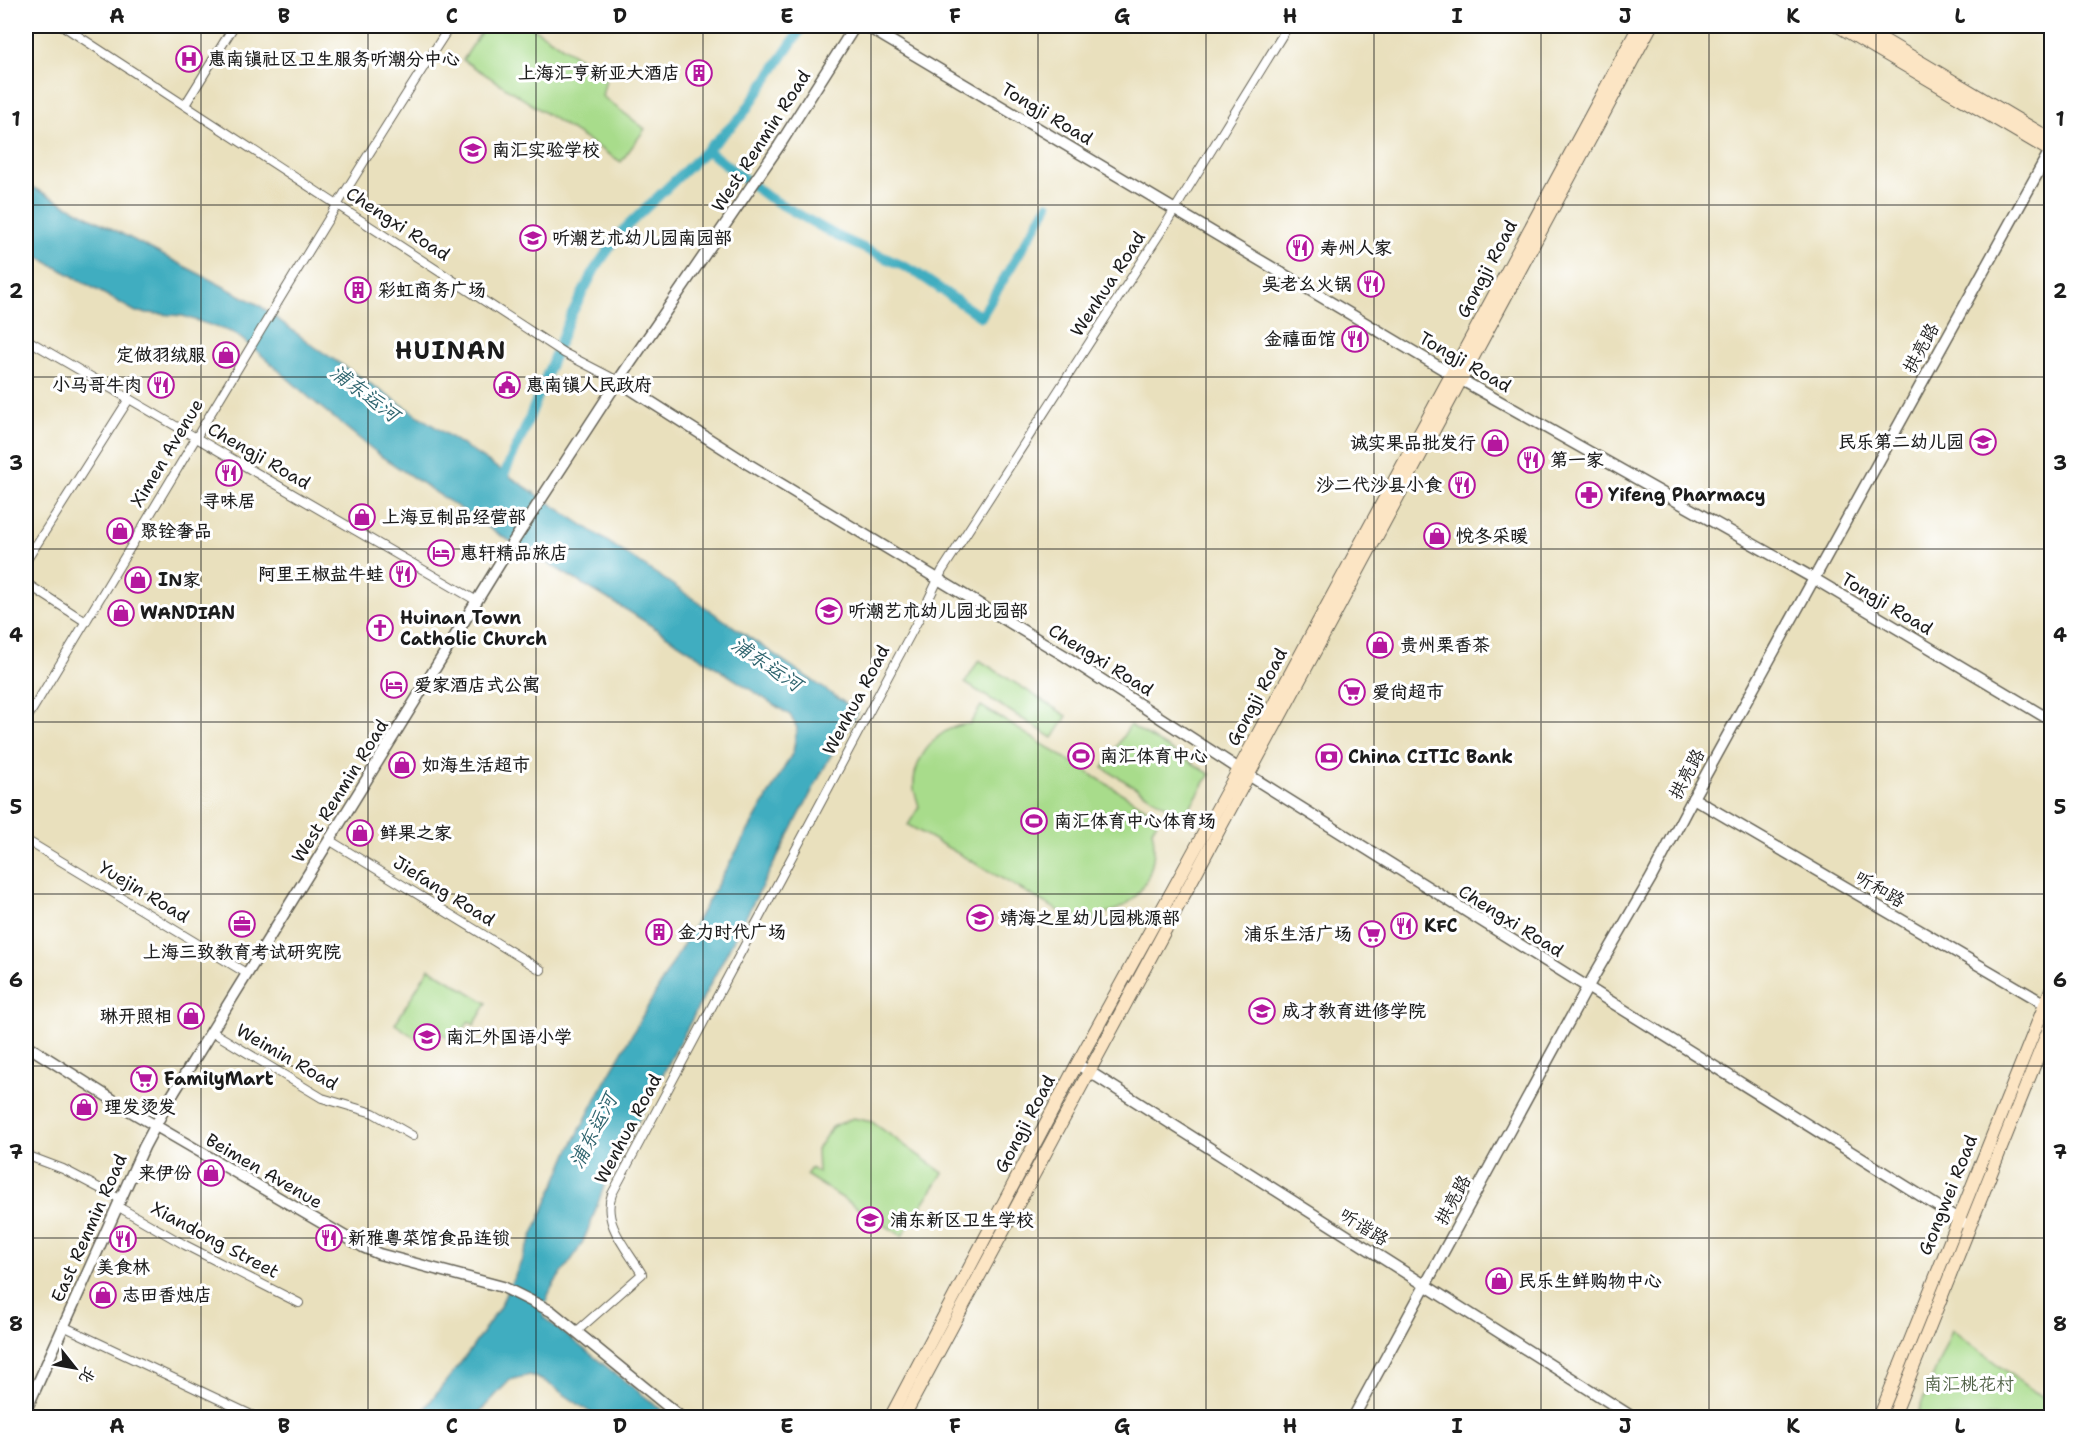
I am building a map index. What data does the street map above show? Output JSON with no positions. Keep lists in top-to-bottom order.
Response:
{
  "streets": {
    "main road": ["Gongji Road", "Gongwei Road"],
    "street": [
      "Tongji Road",
      "West Renmin Road",
      "Chengxi Road",
      "Wenhua Road",
      "拱亮路",
      "Ximen Avenue",
      "Chengji Road",
      "听和路",
      "Jiefang Road",
      "Yuejin Road",
      "Weimin Road",
      "Beimen Avenue",
      "听谐路",
      "East Renmin Road",
      "Xiandong Street"
    ]
  },
  "crossings": [
    ["Tongji Road", "Gongji Road"],
    ["Tongji Road", "Wenhua Road"],
    ["Tongji Road", "拱亮路"],
    ["West Renmin Road", "Chengxi Road"],
    ["West Renmin Road", "Chengji Road"],
    ["West Renmin Road", "Jiefang Road"],
    ["West Renmin Road", "Yuejin Road"],
    ["West Renmin Road", "Weimin Road"],
    ["West Renmin Road", "Beimen Avenue"],
    ["West Renmin Road", "East Renmin Road"],
    ["Chengxi Road", "Gongji Road"],
    ["Chengxi Road", "Wenhua Road"],
    ["Chengxi Road", "拱亮路"],
    ["Chengxi Road", "Ximen Avenue"],
    ["Chengxi Road", "Gongwei Road"],
    ["Gongji Road", "听谐路"],
    ["Wenhua Road", "Beimen Avenue"],
    ["拱亮路", "听和路"],
    ["拱亮路", "听谐路"],
    ["Ximen Avenue", "Chengji Road"],
    ["听和路", "Gongwei Road"],
    ["Beimen Avenue", "East Renmin Road"],
    ["East Renmin Road", "Xiandong Street"]
  ],
  "districts": ["HUINAN"],
  "water": ["浦东运河"],
  "parks": ["南汇桃花村"],
  "places": {
    "hospital": ["惠南镇社区卫生服务听潮分中心"],
    "building": ["上海汇亨新亚大酒店", "彩虹商务广场", "金力时代广场"],
    "school or university": [
      "南汇实验学校",
      "听潮艺术幼儿园南园部",
      "民乐第二幼儿园",
      "听潮艺术幼儿园北园部",
      "靖海之星幼儿园桃源部",
      "成才教育进修学院",
      "南汇外国语小学",
      "浦东新区卫生学校"
    ],
    "restaurant": [
      "寿州人家",
      "吴老幺火锅",
      "金禧面馆",
      "小马哥牛肉",
      "第一家",
      "寻味居",
      "沙二代沙县小食",
      "阿里王椒盐牛蛙",
      "KFC",
      "新雅粤菜馆食品连锁",
      "美食林"
    ],
    "shop": [
      "定做羽绒服",
      "诚实果品批发行",
      "上海豆制品经营部",
      "聚铨奢品",
      "悦冬采暖",
      "IN家",
      "WANDIAN",
      "贵州栗香茶",
      "如海生活超市",
      "鲜果之家",
      "琳开照相",
      "理发烫发",
      "来伊份",
      "民乐生鲜购物中心",
      "志田香烛店"
    ],
    "public building": ["惠南镇人民政府"],
    "pharmacy": ["Yifeng Pharmacy"],
    "hotel": ["惠轩精品旅店", "爱家酒店式公寓"],
    "church": ["Huinan Town Catholic Church"],
    "supermarket": ["爱尚超市", "浦乐生活广场", "FamilyMart"],
    "sports": ["南汇体育中心", "南汇体育中心体育场"],
    "bank": ["China CITIC Bank"],
    "office": ["上海三致教育考试研究院"]
  },
  "north": "bottom right",
  "grid": {
    "columns": [
      "A",
      "B",
      "C",
      "D",
      "E",
      "F",
      "G",
      "H",
      "I",
      "J",
      "K",
      "L"
    ],
    "rows": [
      "1",
      "2",
      "3",
      "4",
      "5",
      "6",
      "7",
      "8"
    ]
  }
}
